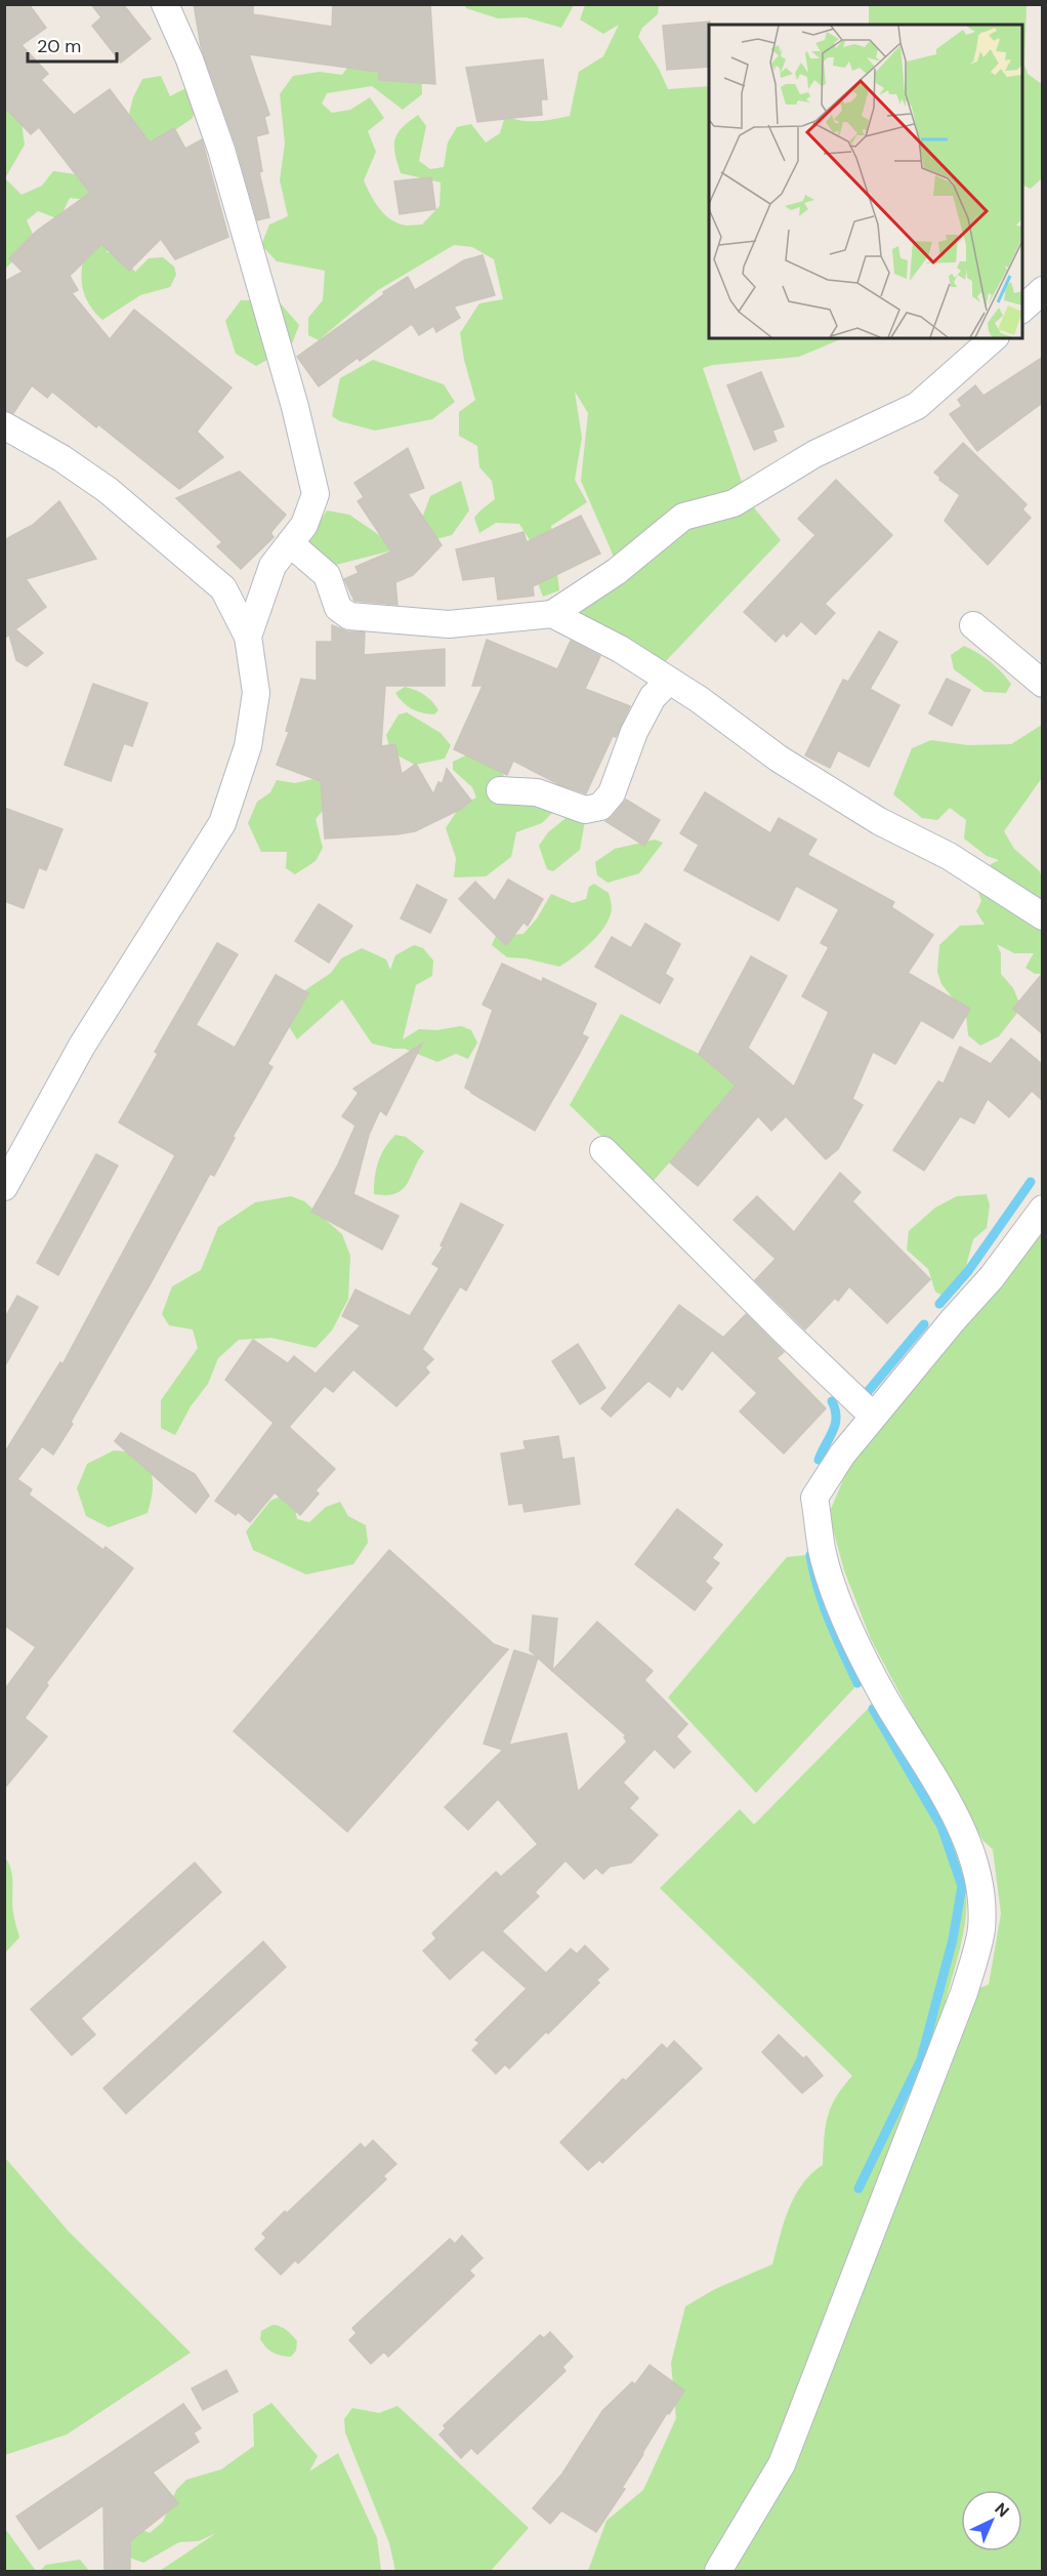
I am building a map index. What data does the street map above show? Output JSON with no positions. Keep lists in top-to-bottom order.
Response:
{
  "scale_bar": "20 m",
  "north": "top right"
}
